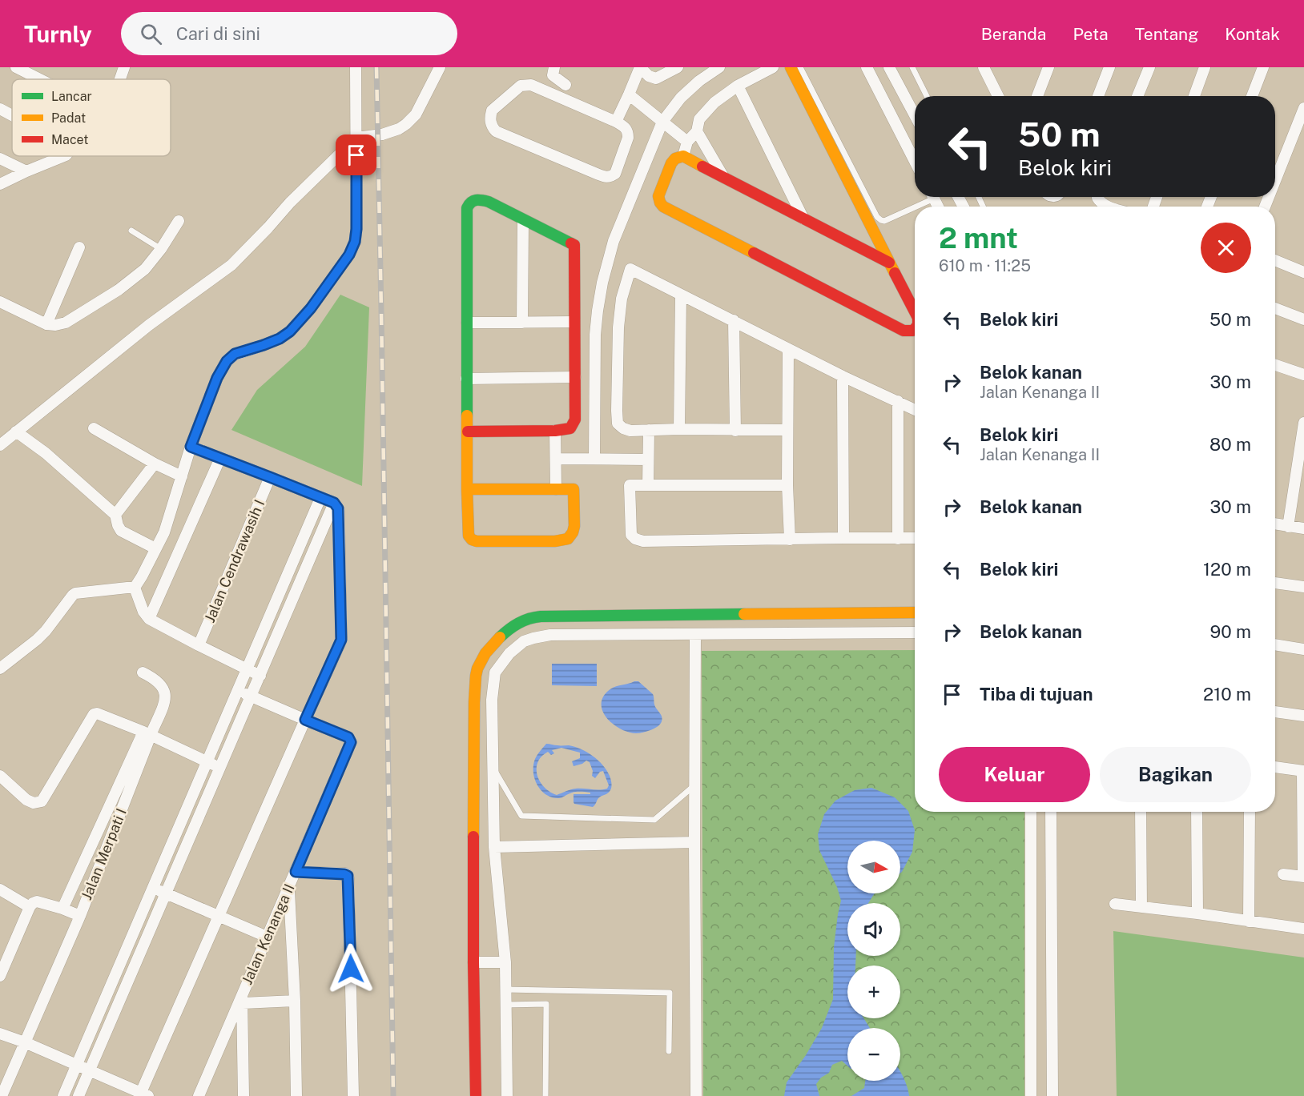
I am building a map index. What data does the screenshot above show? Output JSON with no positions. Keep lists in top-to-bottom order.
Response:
{
  "streets": {
    "street": ["Jalan Cendrawasih I", "Jalan Merpati I", "Jalan Kenanga II"]
  },
  "legend": ["Lancar", "Padat", "Macet"],
  "north": "right",
  "page": {
    "header": "Turnly",
    "search": "Cari di sini",
    "nav": [
      "Beranda",
      "Peta",
      "Tentang",
      "Kontak"
    ],
    "turn": ["50 m", "Belok kiri"],
    "heading": ["2 mnt", "610 m · 11:25"],
    "list": [
      {
        "name": "Belok kiri",
        "value": "50 m"
      },
      {
        "name": "Belok kanan",
        "note": "Jalan Kenanga II",
        "value": "30 m"
      },
      {
        "name": "Belok kiri",
        "note": "Jalan Kenanga II",
        "value": "80 m"
      },
      {
        "name": "Belok kanan",
        "value": "30 m"
      },
      {
        "name": "Belok kiri",
        "value": "120 m"
      },
      {
        "name": "Belok kanan",
        "value": "90 m"
      },
      {
        "name": "Tiba di tujuan",
        "value": "210 m"
      }
    ],
    "buttons": ["Keluar", "Bagikan"],
    "map_buttons": ["+", "−"]
  }
}
